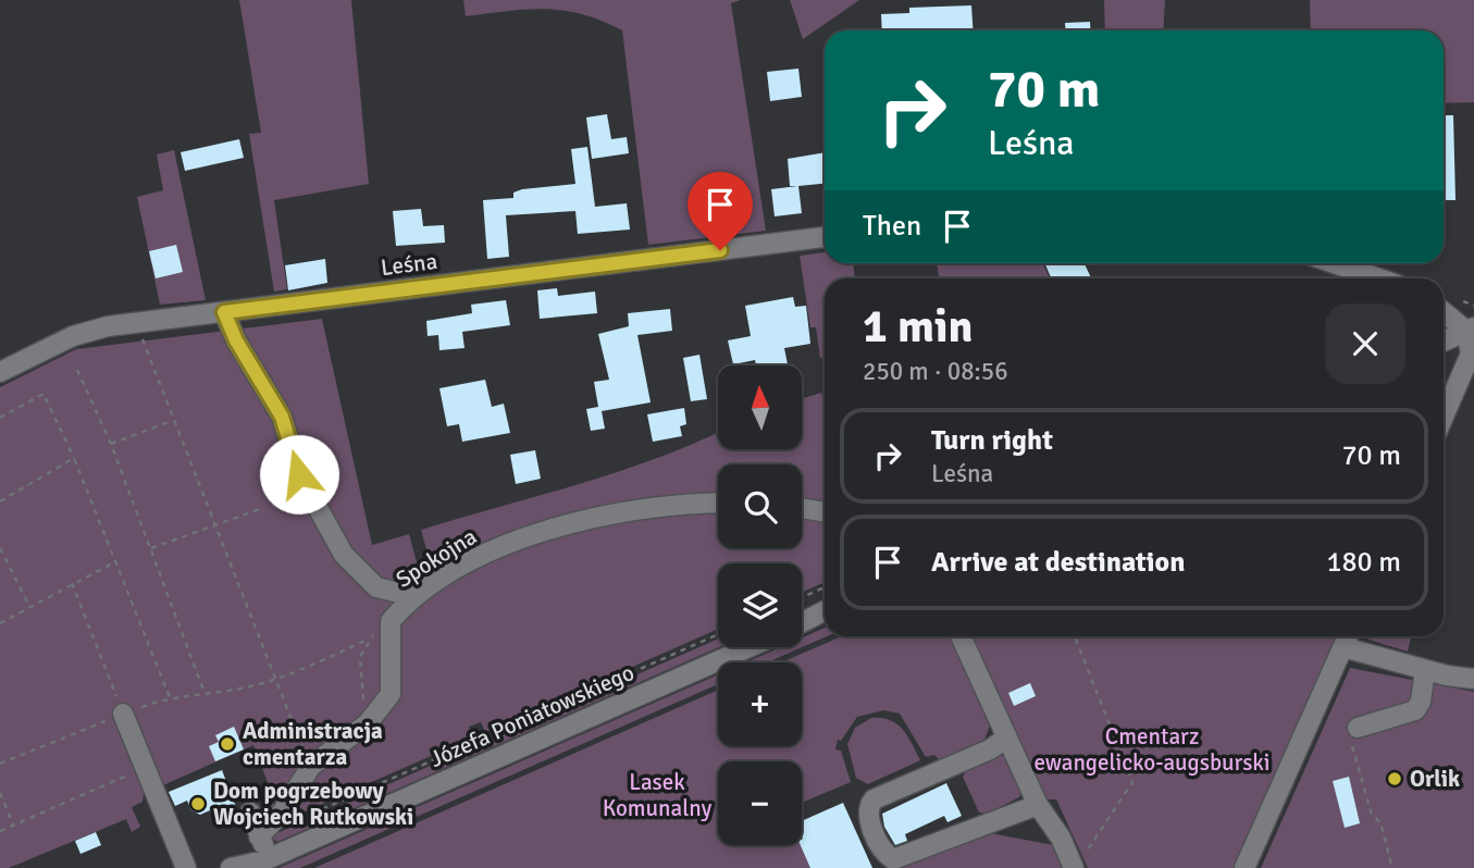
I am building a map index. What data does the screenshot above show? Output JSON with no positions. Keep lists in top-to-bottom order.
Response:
{
  "streets": {
    "street": ["Leśna", "Spokojna", "Józefa Poniatowskiego"]
  },
  "parks": ["Cmentarz ewangelicko-augsburski", "Lasek Komunalny"],
  "places": ["Administracja cmentarza", "Orlik", "Dom pogrzebowy Wojciech Rutkowski"],
  "north": "top",
  "page": {
    "turn": ["70 m", "Leśna"],
    "then": "Then",
    "heading": ["1 min", "250 m · 08:56"],
    "map_buttons": ["+", "−"],
    "list": [
      {
        "name": "Turn right",
        "note": "Leśna",
        "value": "70 m"
      },
      {
        "name": "Arrive at destination",
        "value": "180 m"
      }
    ]
  }
}
